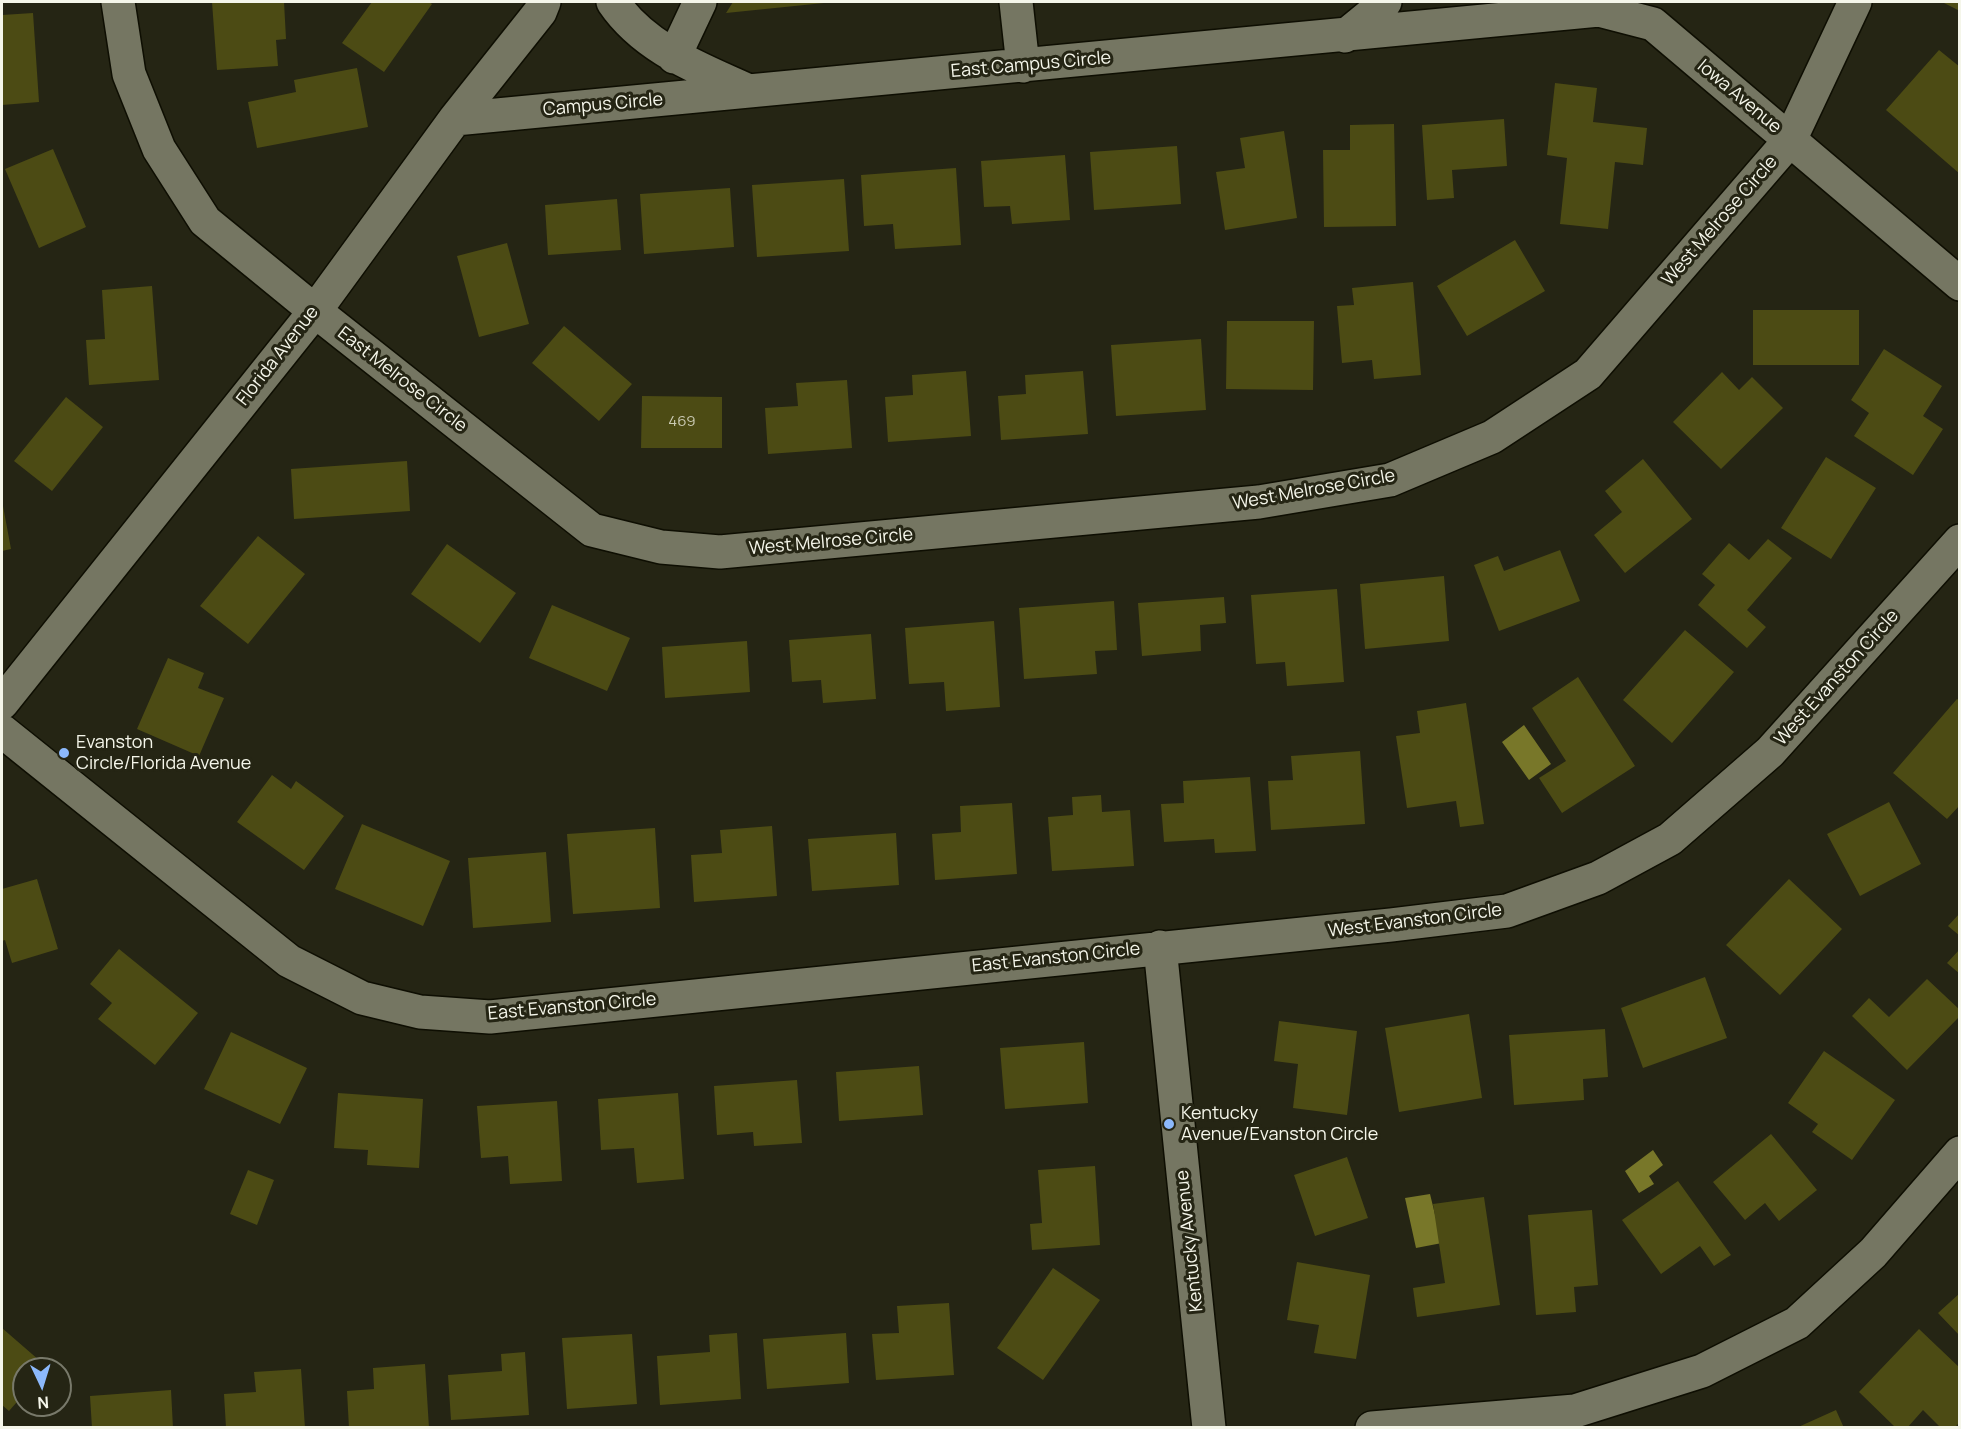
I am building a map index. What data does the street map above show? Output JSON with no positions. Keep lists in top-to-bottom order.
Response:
{
  "streets": {
    "street": [
      "East Campus Circle",
      "Iowa Avenue",
      "Campus Circle",
      "West Melrose Circle",
      "Florida Avenue",
      "East Melrose Circle",
      "West Evanston Circle",
      "East Evanston Circle",
      "Kentucky Avenue"
    ]
  },
  "crossings": [
    ["East Campus Circle", "Iowa Avenue"],
    ["East Campus Circle", "Campus Circle"],
    ["Iowa Avenue", "West Melrose Circle"],
    ["Campus Circle", "Florida Avenue"],
    ["West Melrose Circle", "East Melrose Circle"],
    ["Florida Avenue", "East Melrose Circle"],
    ["West Evanston Circle", "East Evanston Circle"],
    ["West Evanston Circle", "Kentucky Avenue"],
    ["East Evanston Circle", "Kentucky Avenue"]
  ],
  "places": ["Evanston Circle/Florida Avenue", "Kentucky Avenue/Evanston Circle"],
  "house_numbers": ["469"],
  "north": "bottom"
}
